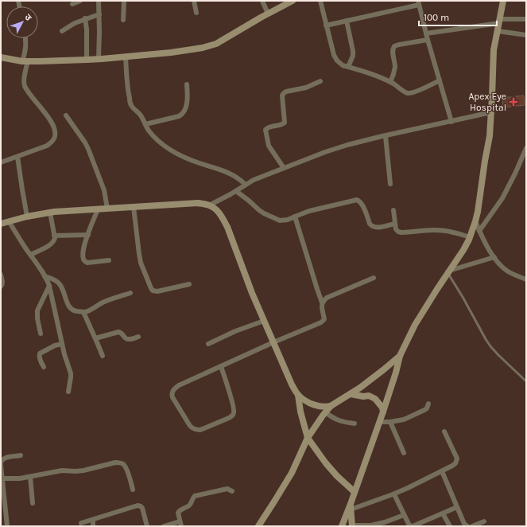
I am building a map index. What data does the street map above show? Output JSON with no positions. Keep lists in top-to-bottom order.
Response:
{
  "places": {
    "health": ["Apex Eye Hospital"]
  },
  "scale_bar": "100 m",
  "north": "top right"
}
